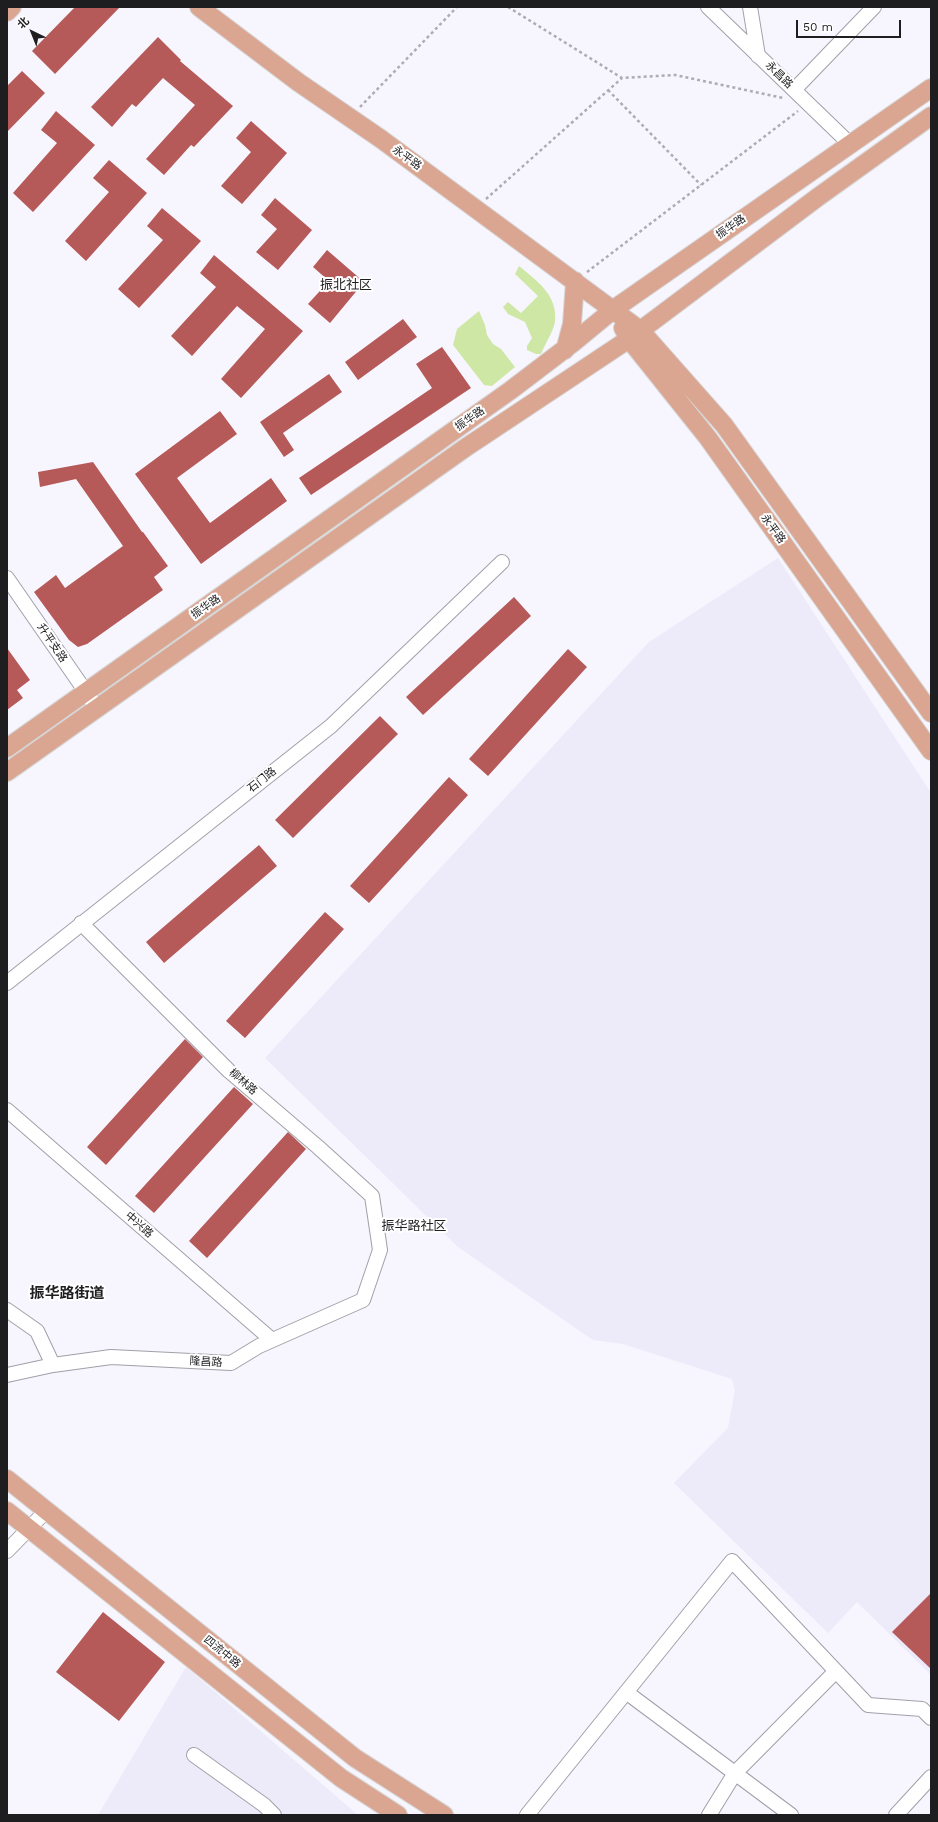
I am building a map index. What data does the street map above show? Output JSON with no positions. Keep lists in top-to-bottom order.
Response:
{
  "streets": {
    "main road": ["永平路", "振华路", "四流中路"],
    "street": [
      "永昌路",
      "升平支路",
      "石门路",
      "柳林路",
      "中兴路",
      "隆昌路"
    ]
  },
  "crossings": [
    ["永昌路", "振华路"],
    ["永平路", "振华路"],
    ["振华路", "升平支路"],
    ["石门路", "柳林路"],
    ["柳林路", "隆昌路"],
    ["中兴路", "隆昌路"]
  ],
  "districts": ["振北社区", "振华路社区", "振华路街道"],
  "scale_bar": "50 m",
  "north": "top left"
}
